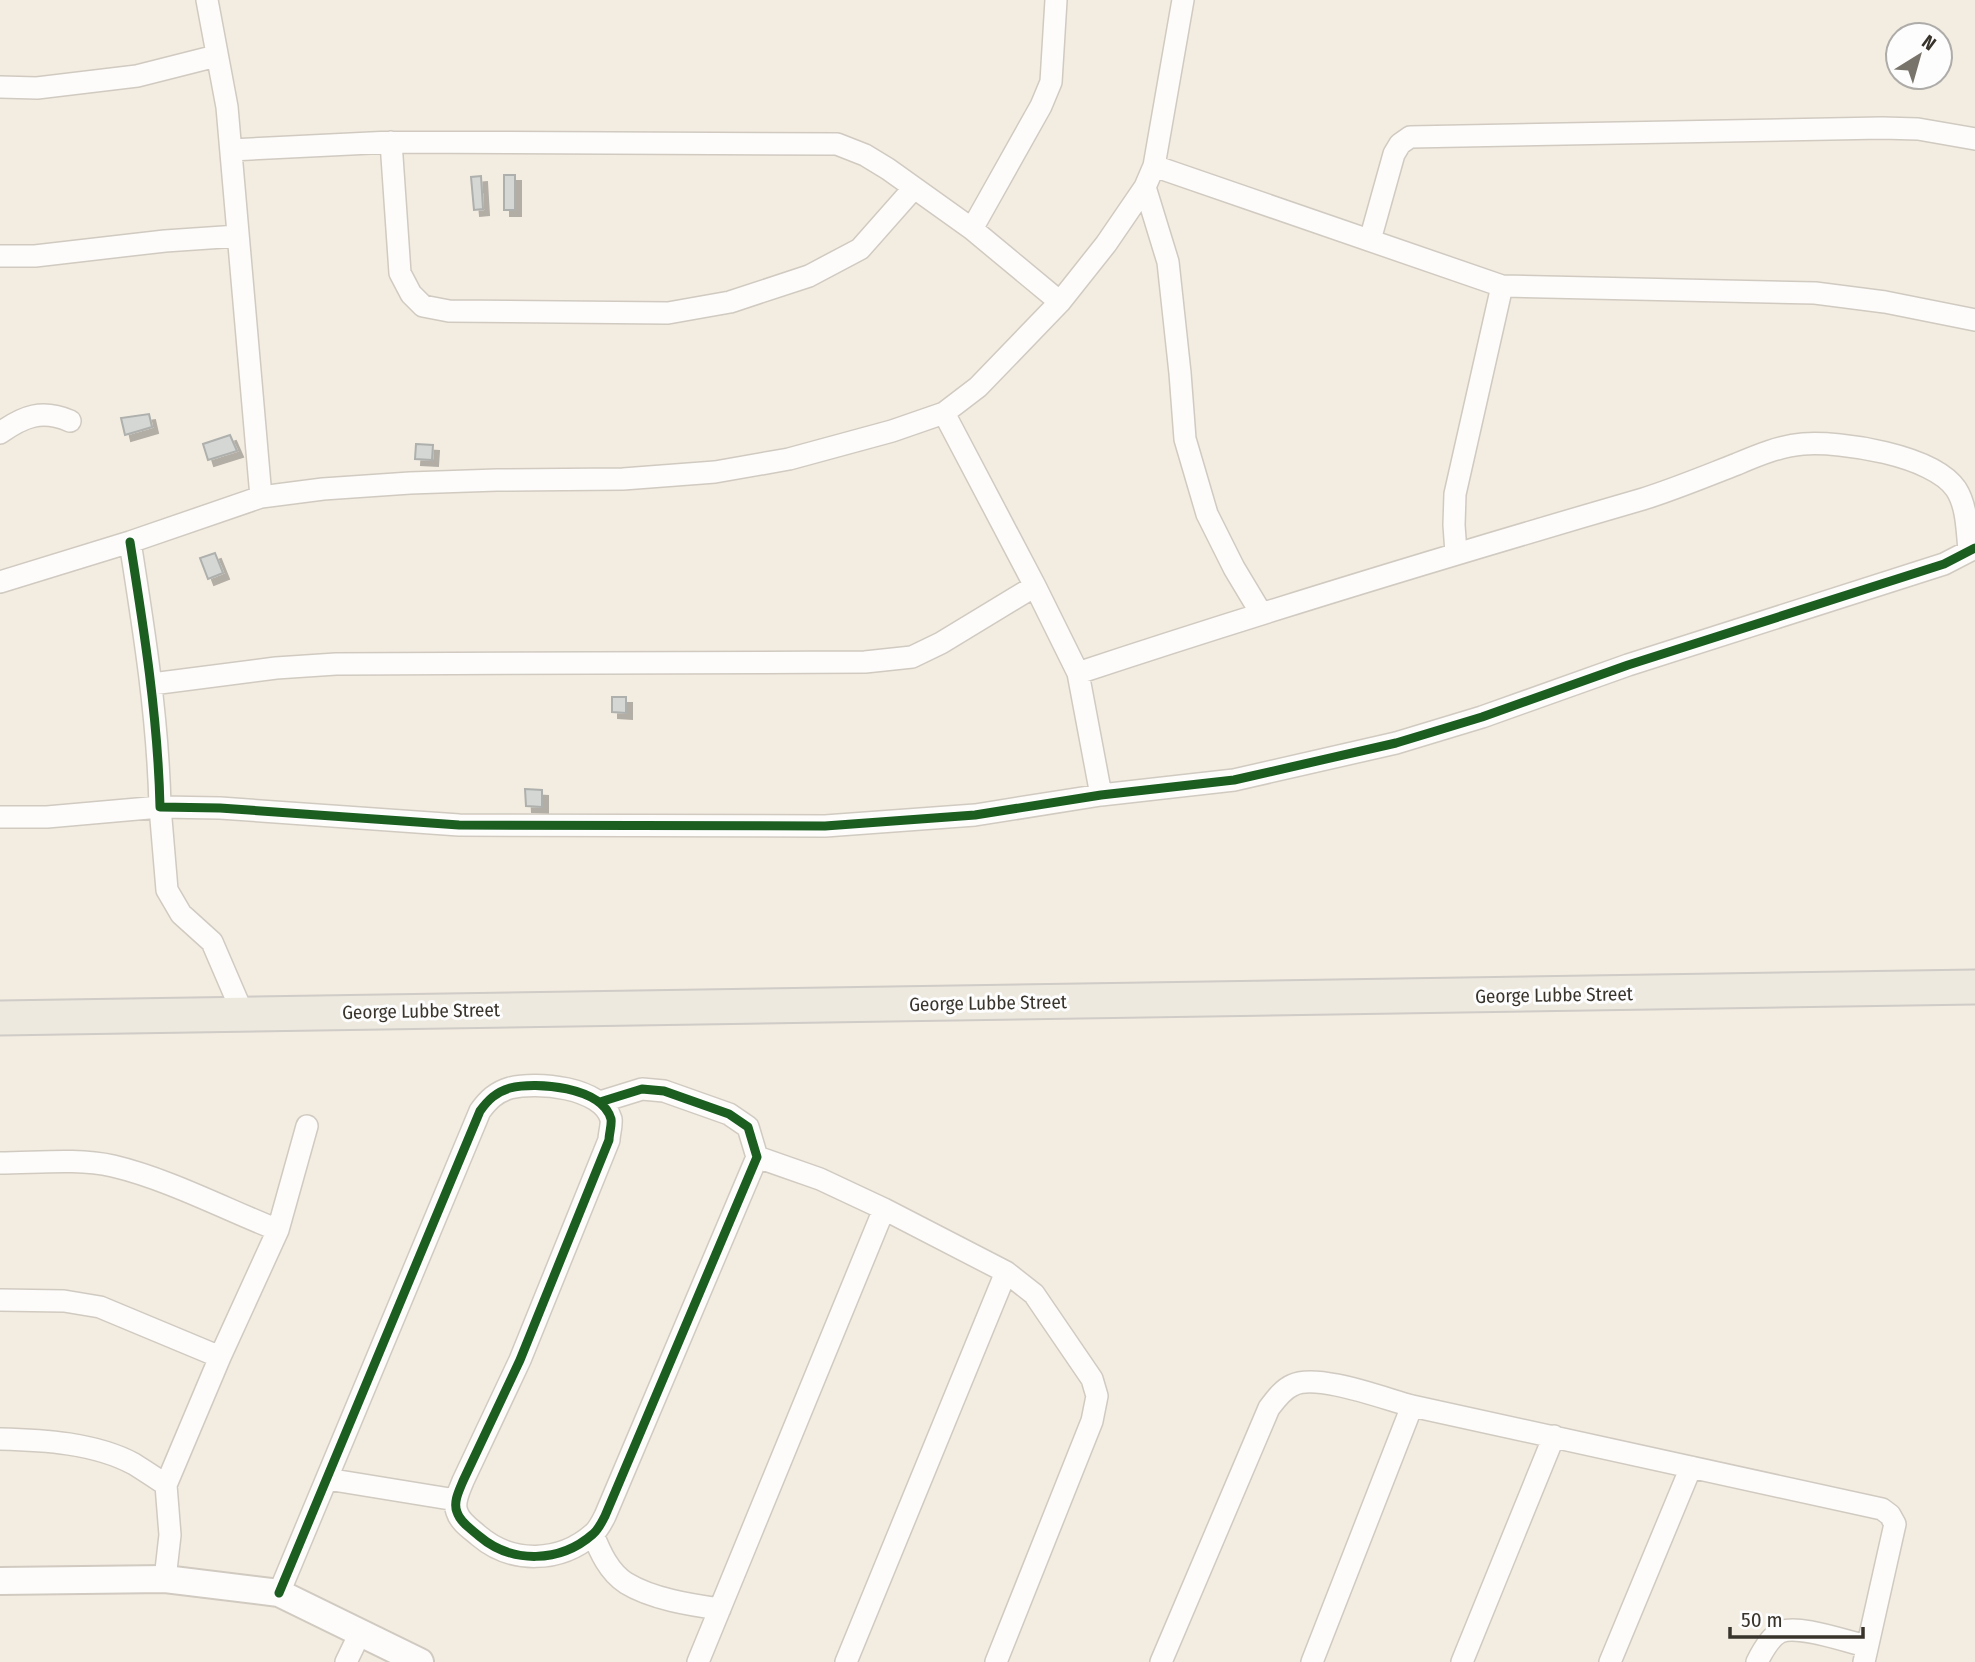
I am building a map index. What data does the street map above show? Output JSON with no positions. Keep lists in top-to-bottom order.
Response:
{
  "streets": {
    "main road": ["George Lubbe Street"]
  },
  "scale_bar": "50 m",
  "north": "top right"
}
